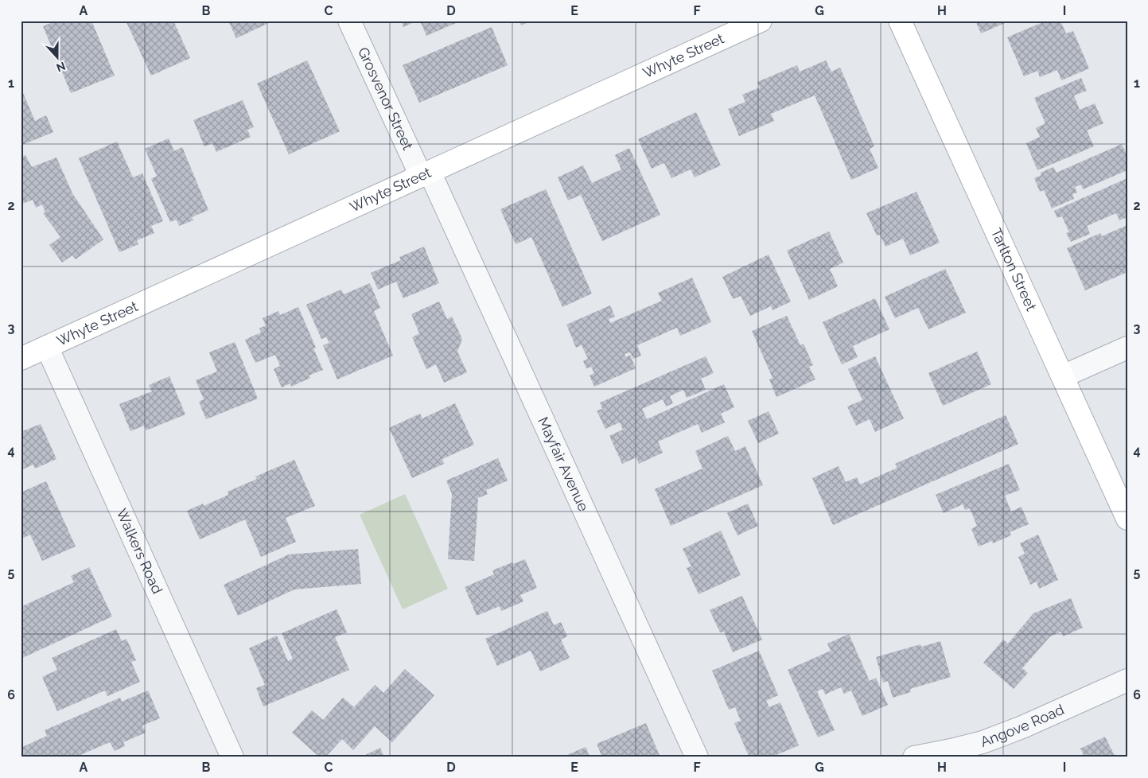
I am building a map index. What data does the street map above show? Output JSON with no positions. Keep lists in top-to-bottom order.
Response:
{
  "streets": {
    "street": [
      "Whyte Street",
      "Grosvenor Street",
      "Tarlton Street",
      "Mayfair Avenue",
      "Walkers Road",
      "Angove Road"
    ]
  },
  "crossings": [
    ["Whyte Street", "Grosvenor Street"],
    ["Whyte Street", "Mayfair Avenue"],
    ["Whyte Street", "Walkers Road"],
    ["Grosvenor Street", "Mayfair Avenue"]
  ],
  "north": "bottom",
  "grid": {
    "columns": [
      "A",
      "B",
      "C",
      "D",
      "E",
      "F",
      "G",
      "H",
      "I"
    ],
    "rows": [
      "1",
      "2",
      "3",
      "4",
      "5",
      "6"
    ]
  }
}
